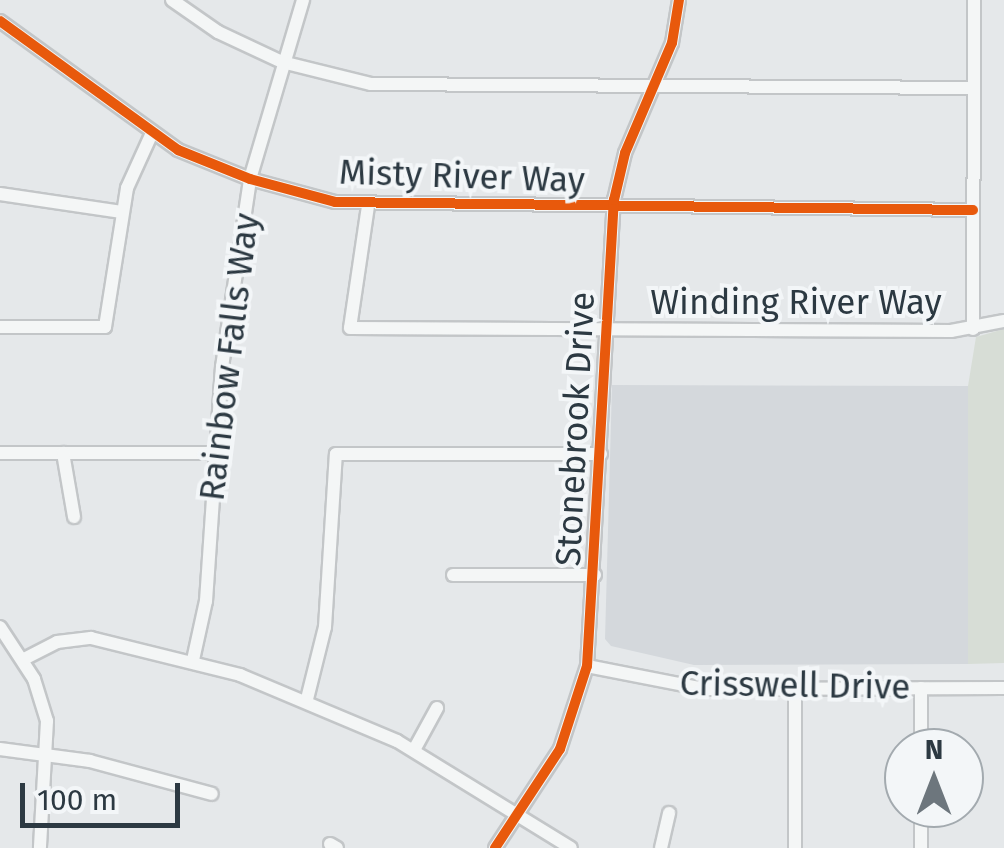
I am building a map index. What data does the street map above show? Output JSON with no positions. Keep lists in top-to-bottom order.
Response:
{
  "streets": {
    "street": [
      "Misty River Way",
      "Winding River Way",
      "Rainbow Falls Way",
      "Stonebrook Drive",
      "Crisswell Drive"
    ]
  },
  "crossings": [
    ["Misty River Way", "Winding River Way"],
    ["Misty River Way", "Rainbow Falls Way"],
    ["Misty River Way", "Stonebrook Drive"],
    ["Winding River Way", "Stonebrook Drive"],
    ["Stonebrook Drive", "Crisswell Drive"]
  ],
  "scale_bar": "100 m",
  "north": "top"
}
